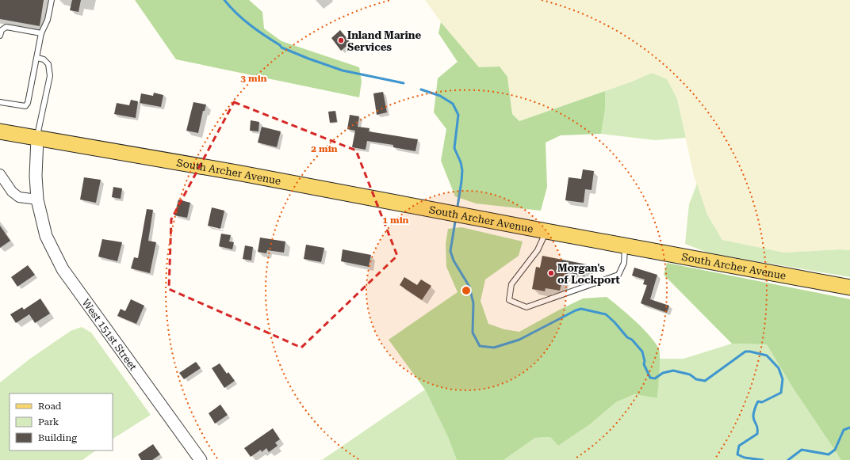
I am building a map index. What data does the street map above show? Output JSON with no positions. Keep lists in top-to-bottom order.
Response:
{
  "streets": {
    "main road": ["South Archer Avenue"],
    "street": ["West 151st Street"]
  },
  "crossings": [
    ["South Archer Avenue", "West 151st Street"]
  ],
  "places": ["Inland Marine Services", "Morgan's of Lockport"],
  "legend": ["Road", "Park", "Building"],
  "rings": ["3 min", "2 min", "1 min"]
}
